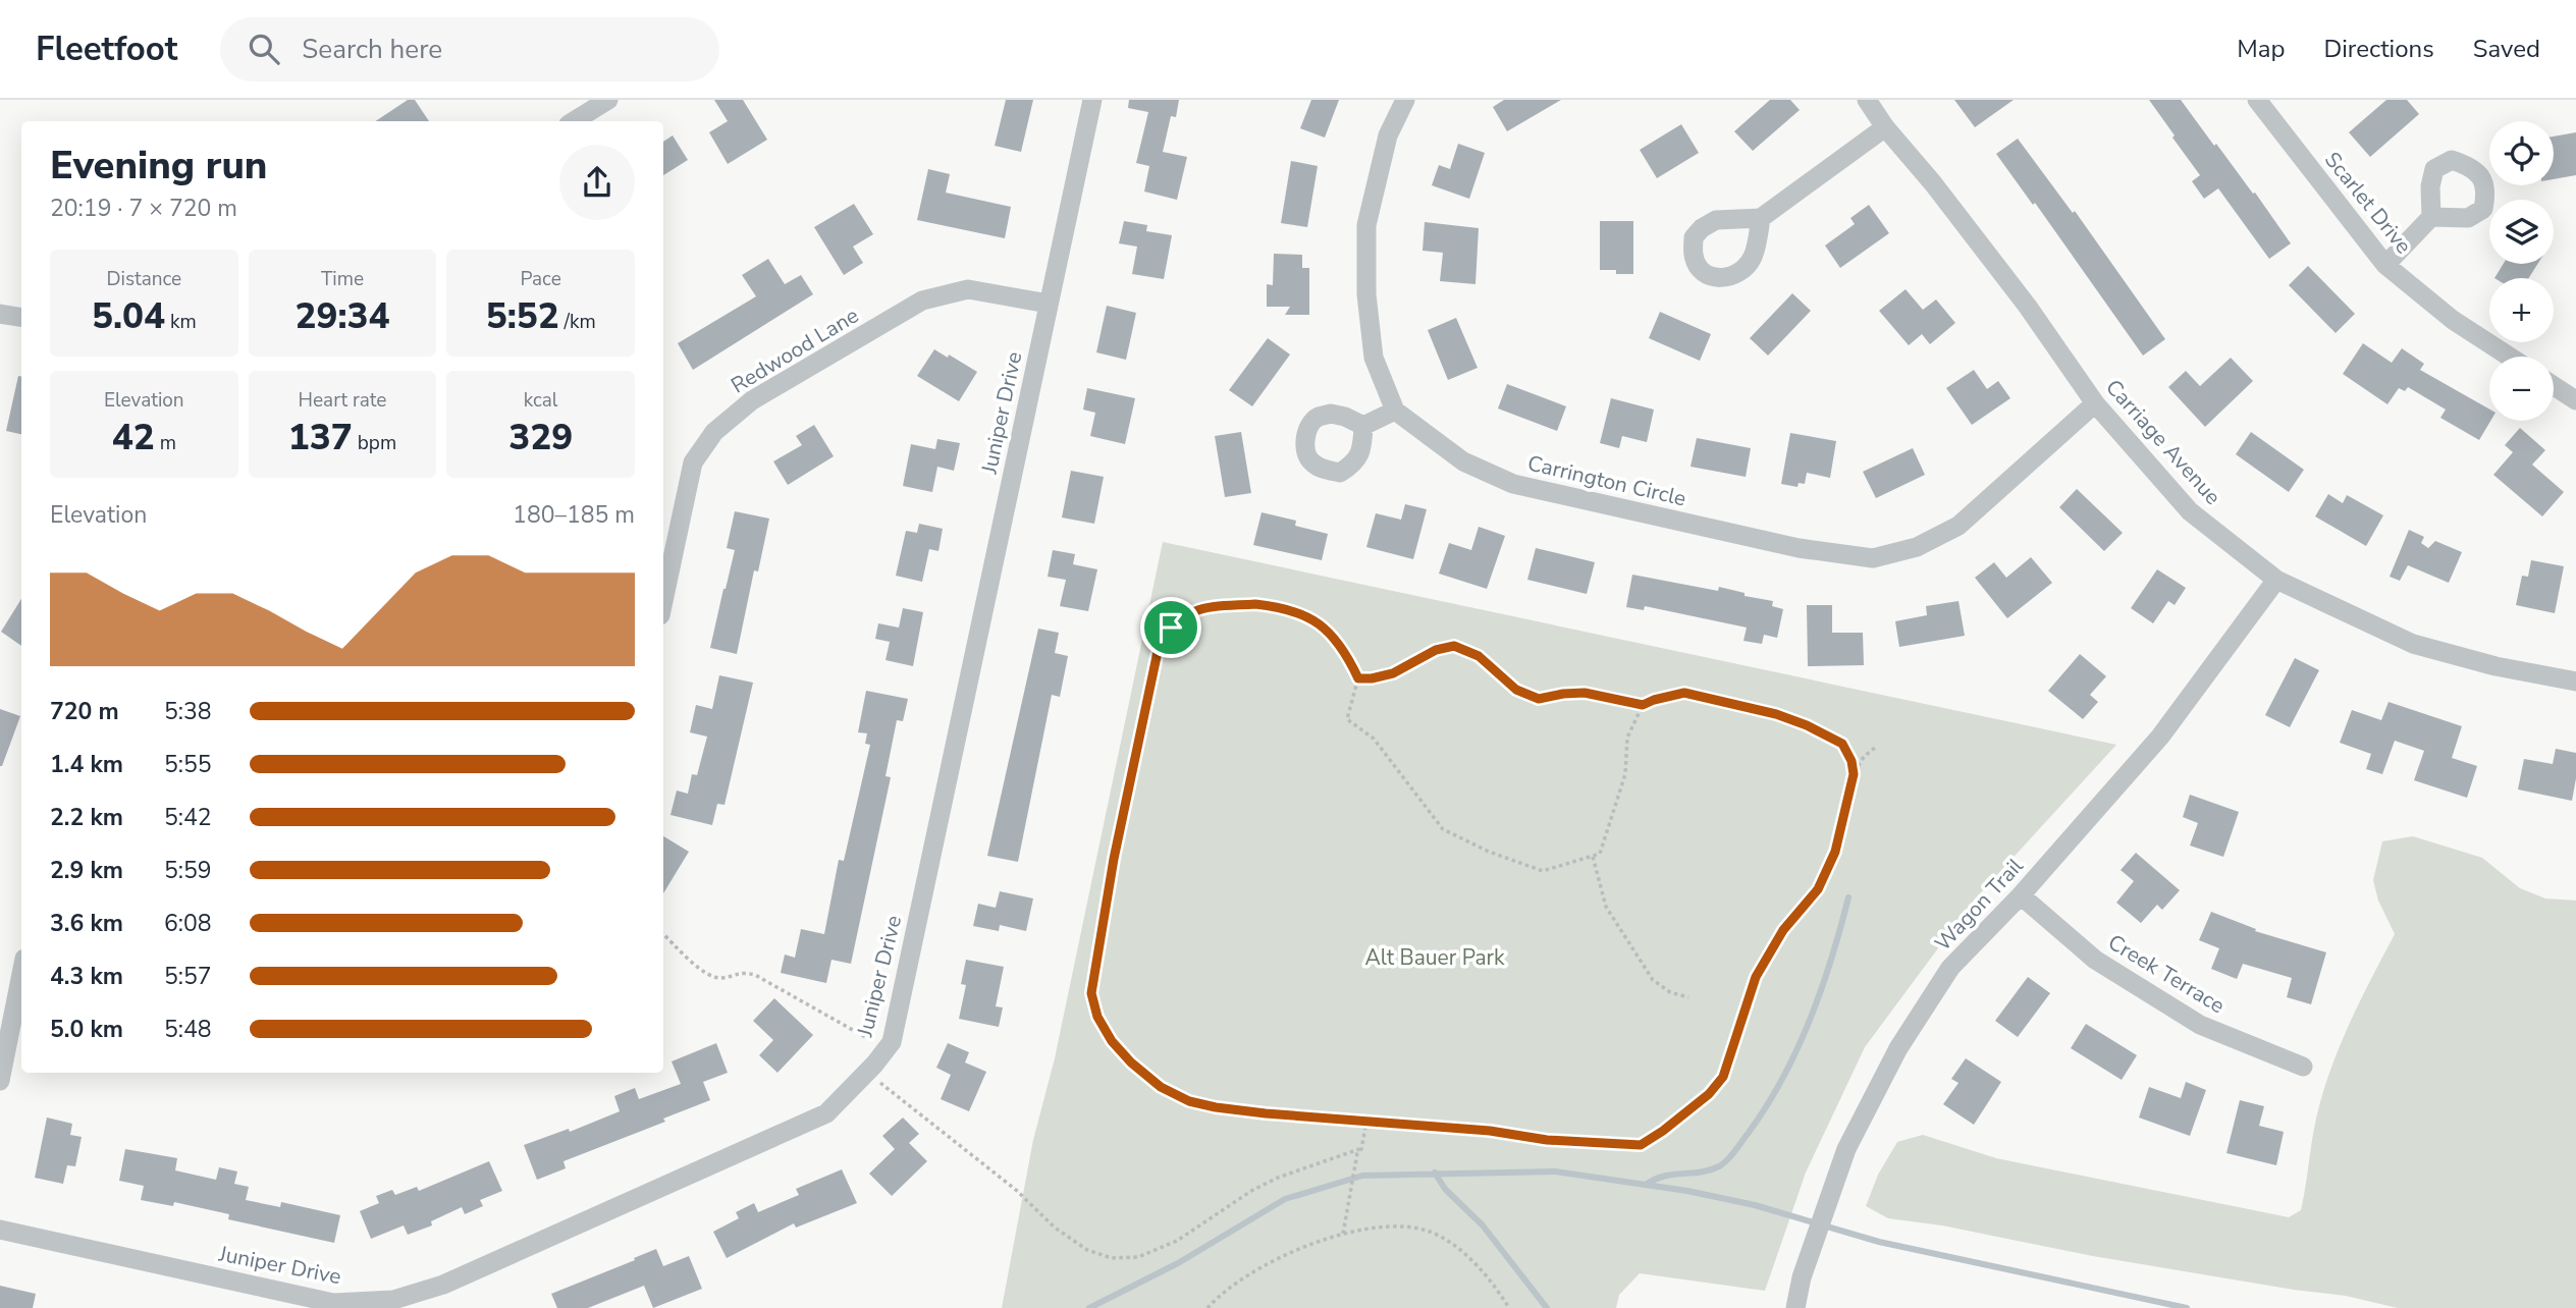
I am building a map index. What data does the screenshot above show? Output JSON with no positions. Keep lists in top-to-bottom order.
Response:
{
  "streets": {
    "street": [
      "Scarlet Drive",
      "Redwood Lane",
      "Juniper Drive",
      "Carriage Avenue",
      "Carrington Circle",
      "Wagon Trail",
      "Creek Terrace"
    ]
  },
  "crossings": [
    ["Redwood Lane", "Juniper Drive"],
    ["Carriage Avenue", "Carrington Circle"],
    ["Carriage Avenue", "Wagon Trail"],
    ["Wagon Trail", "Creek Terrace"]
  ],
  "parks": ["Alt Bauer Park"],
  "page": {
    "header": "Fleetfoot",
    "search": "Search here",
    "nav": ["Map", "Directions", "Saved"],
    "map_buttons": ["+", "−"],
    "heading": ["Evening run", "20:19 · 7 × 720 m"],
    "stats": [
      ["Distance", "5.04 km"],
      ["Time", "29:34"],
      ["Pace", "5:52 /km"],
      ["Elevation", "42 m"],
      ["Heart rate", "137 bpm"],
      ["kcal", "329"]
    ],
    "chart": ["Elevation", "180–185 m"],
    "list": [
      {
        "name": "720 m",
        "note": "5:38"
      },
      {
        "name": "1.4 km",
        "note": "5:55"
      },
      {
        "name": "2.2 km",
        "note": "5:42"
      },
      {
        "name": "2.9 km",
        "note": "5:59"
      },
      {
        "name": "3.6 km",
        "note": "6:08"
      },
      {
        "name": "4.3 km",
        "note": "5:57"
      },
      {
        "name": "5.0 km",
        "note": "5:48"
      }
    ]
  }
}
